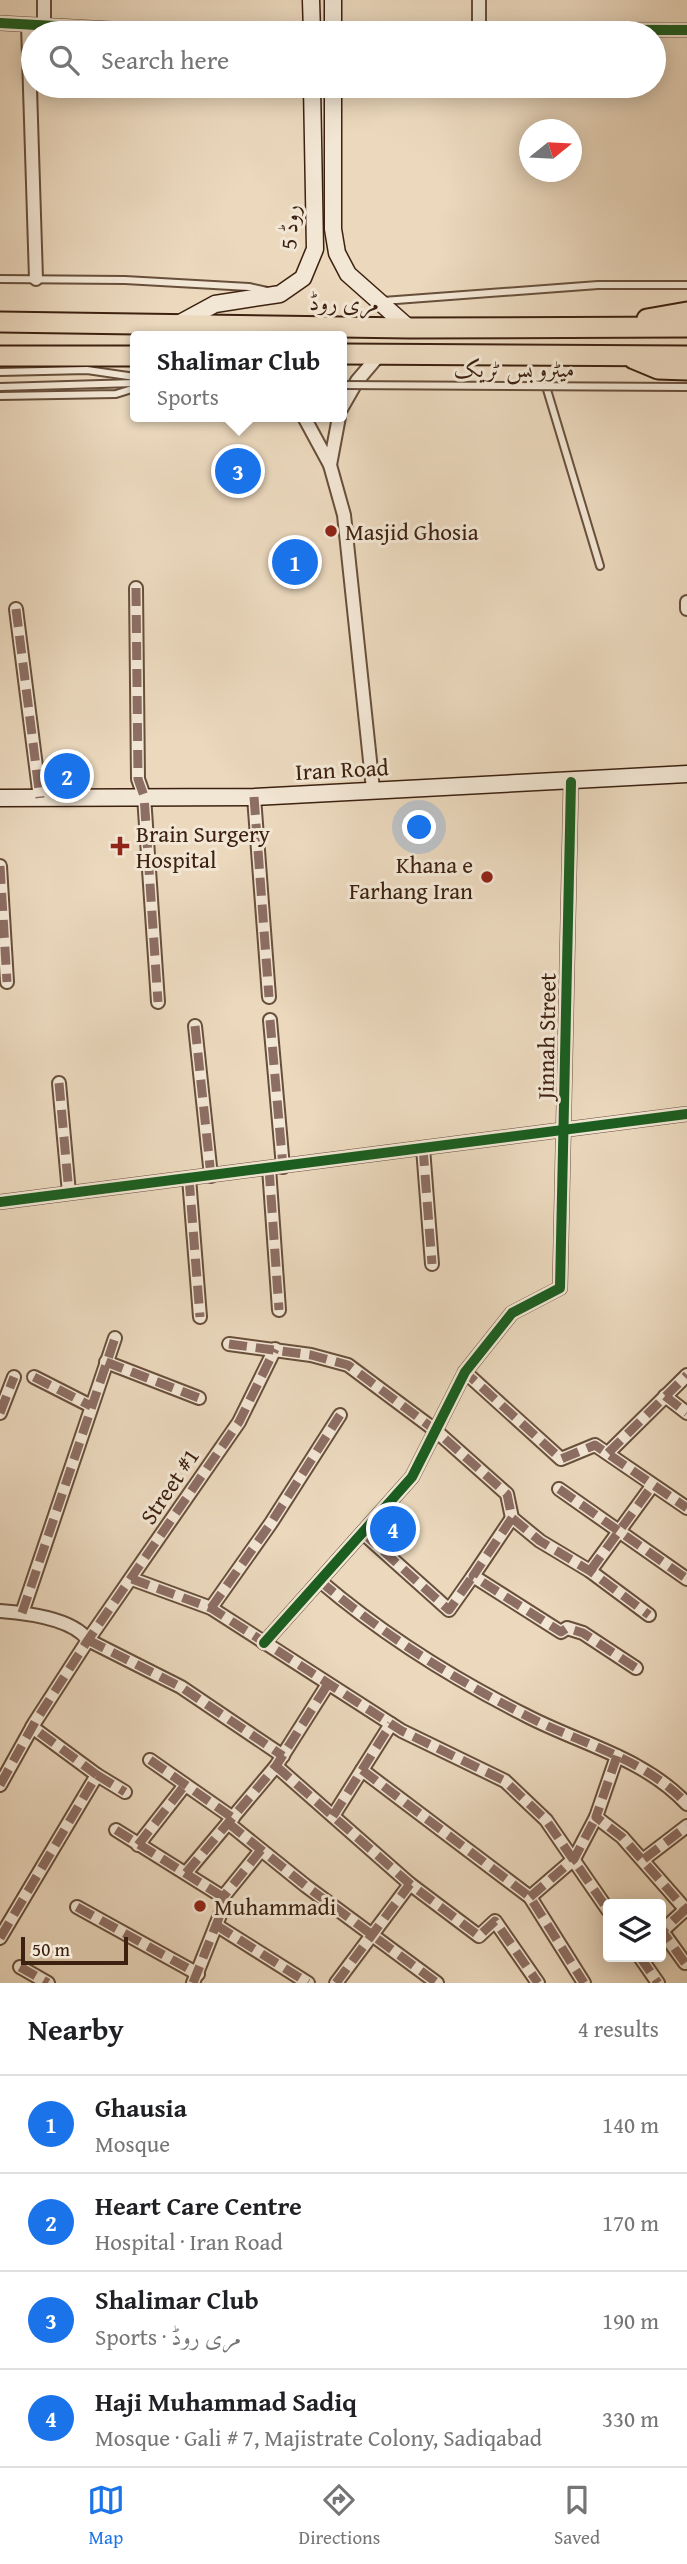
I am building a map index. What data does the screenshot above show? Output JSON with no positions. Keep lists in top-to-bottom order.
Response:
{
  "streets": {
    "main road": ["روڈ 5", "مری روڈ", "Iran Road"],
    "street": ["Jinnah Street", "Street #1"],
    "lane": ["میٹرو بس ٹریک"]
  },
  "crossings": [
    ["روڈ 5", "مری روڈ"],
    ["Iran Road", "Jinnah Street"]
  ],
  "places": {
    "other": ["Masjid Ghosia", "Khana e Farhang Iran", "Muhammadi"],
    "health": ["Brain Surgery Hospital"]
  },
  "scale_bar": "50 m",
  "north": "right",
  "page": {
    "search": "Search here",
    "popup": ["Shalimar Club", "Sports"],
    "pins": [
      "3",
      "1",
      "2",
      "4"
    ],
    "scale": "50 m",
    "heading": ["Nearby", "4 results"],
    "list": [
      {
        "mark": "1",
        "name": "Ghausia",
        "note": "Mosque",
        "value": "140 m"
      },
      {
        "mark": "2",
        "name": "Heart Care Centre",
        "note": "Hospital · Iran Road",
        "value": "170 m"
      },
      {
        "mark": "3",
        "name": "Shalimar Club",
        "note": "Sports · مری روڈ",
        "value": "190 m"
      },
      {
        "mark": "4",
        "name": "Haji Muhammad Sadiq",
        "note": "Mosque · Gali # 7, Majistrate Colony, Sadiqabad",
        "value": "330 m"
      }
    ],
    "nav": ["Map", "Directions", "Saved"]
  }
}
